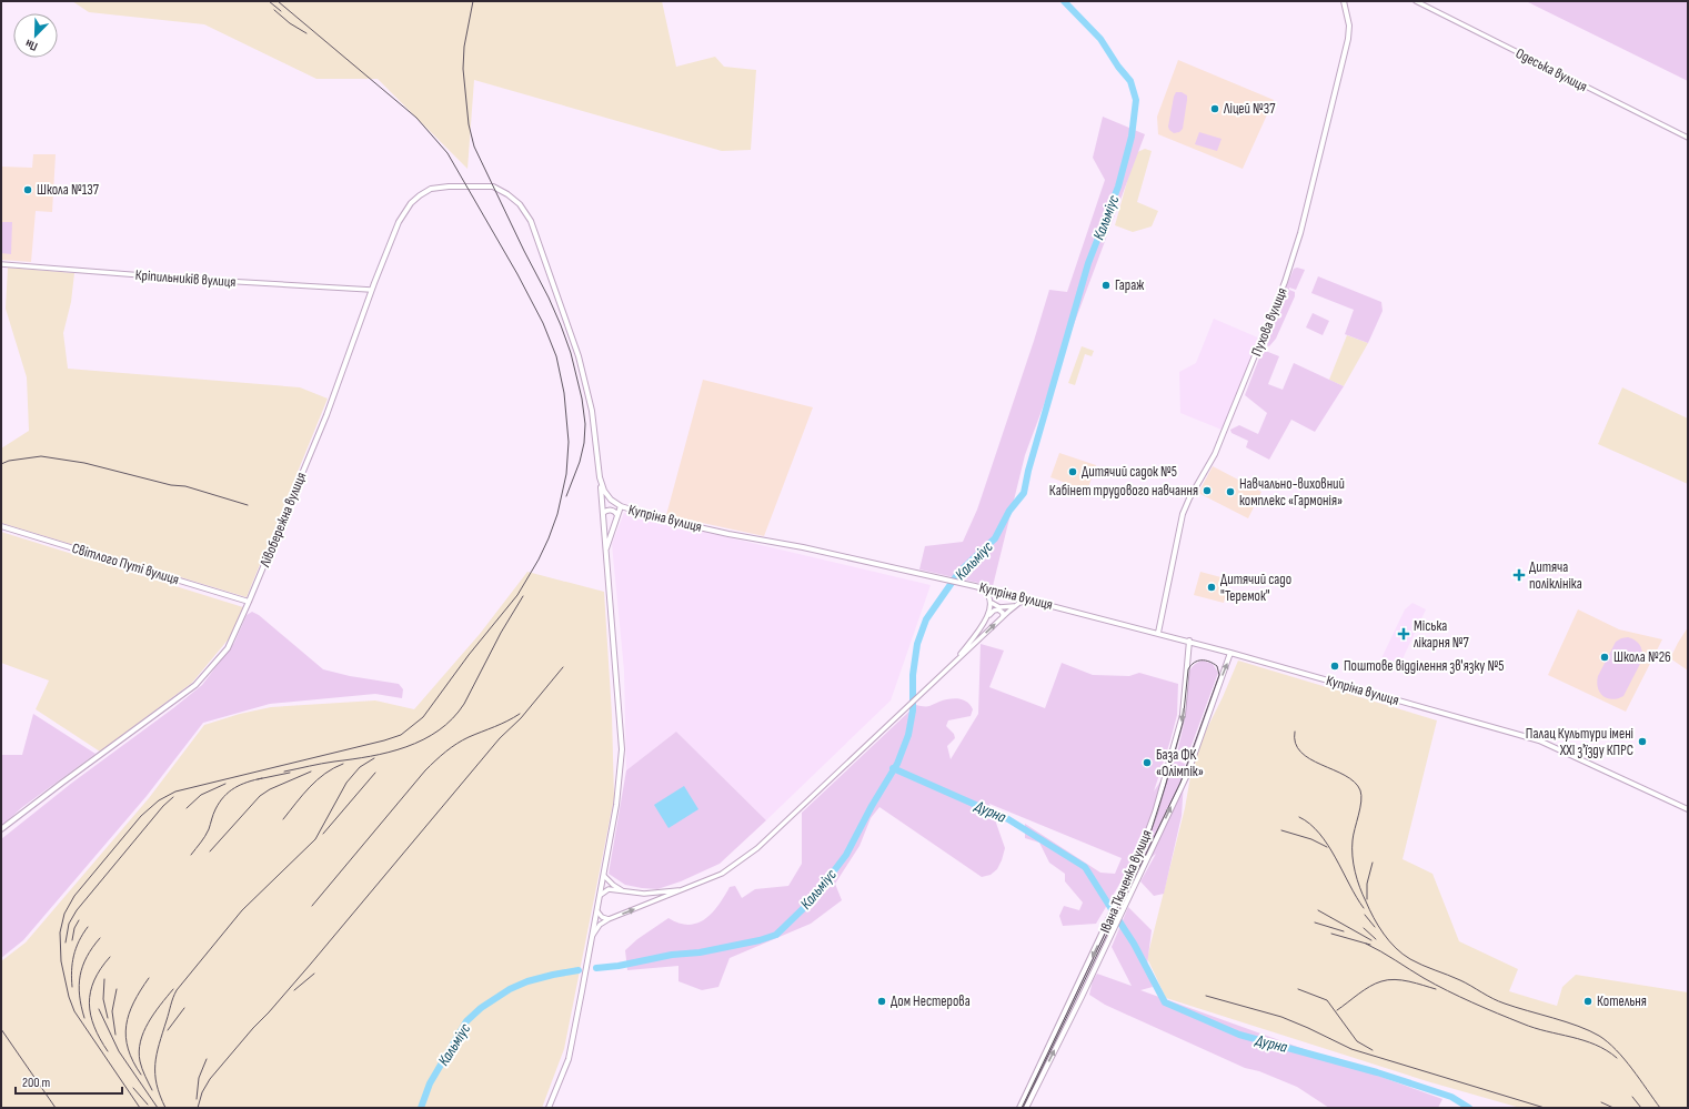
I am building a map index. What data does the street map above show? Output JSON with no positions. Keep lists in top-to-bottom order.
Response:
{
  "streets": {
    "main road": [
      "Пухова вулиця",
      "Купріна вулиця",
      "Лівобережна вулиця",
      "Світлого Путі вулиця",
      "Івана Ткаченка вулиця"
    ],
    "street": ["Одеська вулиця", "Кріпильників вулиця"]
  },
  "crossings": [
    ["Кріпильників вулиця", "Лівобережна вулиця"],
    ["Пухова вулиця", "Купріна вулиця"],
    ["Купріна вулиця", "Лівобережна вулиця"],
    ["Купріна вулиця", "Івана Ткаченка вулиця"],
    ["Лівобережна вулиця", "Світлого Путі вулиця"]
  ],
  "water": ["Кальміус", "Дурна"],
  "places": {
    "other": [
      "Ліцей №37",
      "Школа №137",
      "Гараж",
      "Дитячий садок №5",
      "Кабінет трудового навчання",
      "Навчально-виховний комплекс «Гармонія»",
      "Дитячий садо \"Теремок\"",
      "Школа №26",
      "Поштове відділення зв'язку №5",
      "Палац Культури імені XXI з'їзду КПРС",
      "База ФК «Олімпік»",
      "Дом Нестерова",
      "Котельня"
    ],
    "health": ["Дитяча поліклініка", "Міська лікарня №7"]
  },
  "scale_bar": "200 m",
  "north": "bottom left"
}
